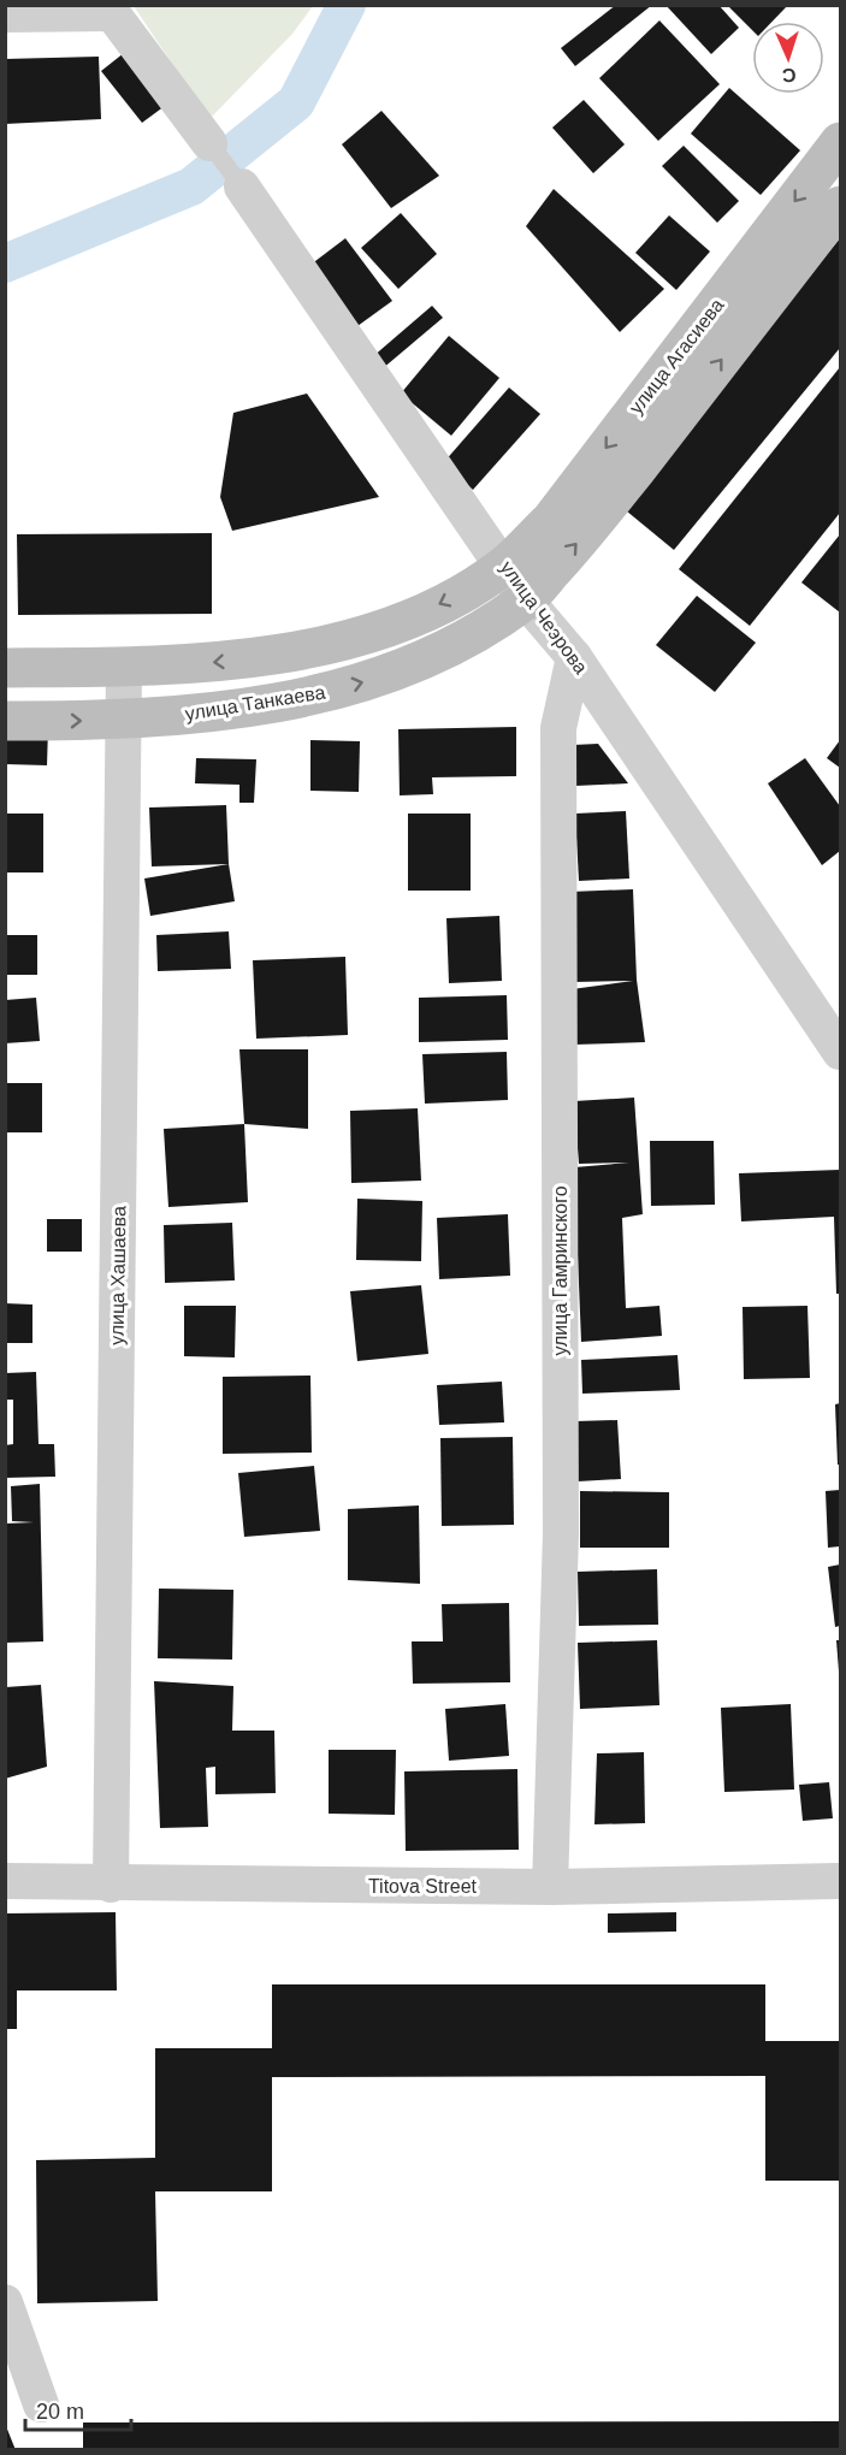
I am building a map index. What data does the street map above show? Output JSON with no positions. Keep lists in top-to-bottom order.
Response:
{
  "streets": {
    "main road": ["улица Агасиева", "улица Танкаева"],
    "street": [
      "улица Чеэрова",
      "улица Гамринского",
      "улица Хашаева",
      "Titova Street"
    ]
  },
  "crossings": [
    ["улица Агасиева", "улица Чеэрова"],
    ["улица Агасиева", "улица Танкаева"],
    ["улица Чеэрова", "улица Танкаева"],
    ["улица Чеэрова", "улица Гамринского"],
    ["улица Танкаева", "улица Хашаева"],
    ["улица Гамринского", "Titova Street"],
    ["улица Хашаева", "Titova Street"]
  ],
  "scale_bar": "20 m",
  "north": "bottom"
}
